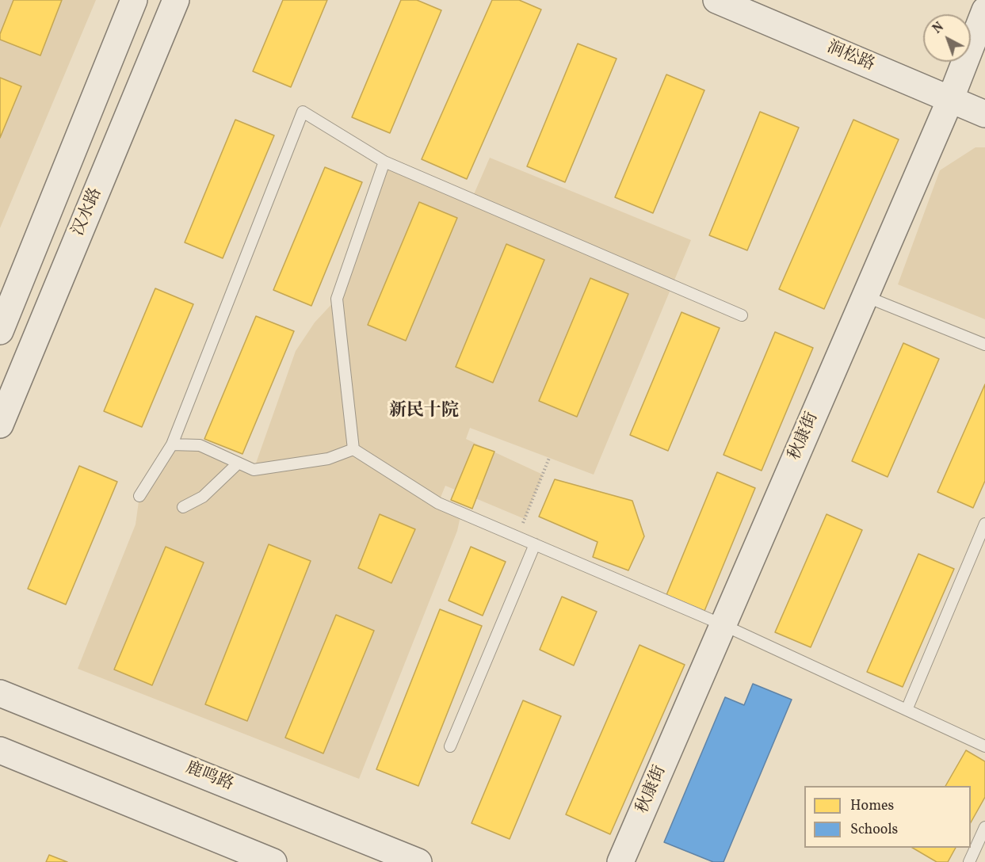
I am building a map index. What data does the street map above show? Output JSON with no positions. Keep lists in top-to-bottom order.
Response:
{
  "streets": {
    "main road": [
      "涧松路",
      "汉水路",
      "秋康街",
      "鹿鸣路"
    ]
  },
  "crossings": [
    ["涧松路", "秋康街"]
  ],
  "districts": ["新民十院"],
  "legend": ["Homes", "Schools"],
  "north": "top left"
}
